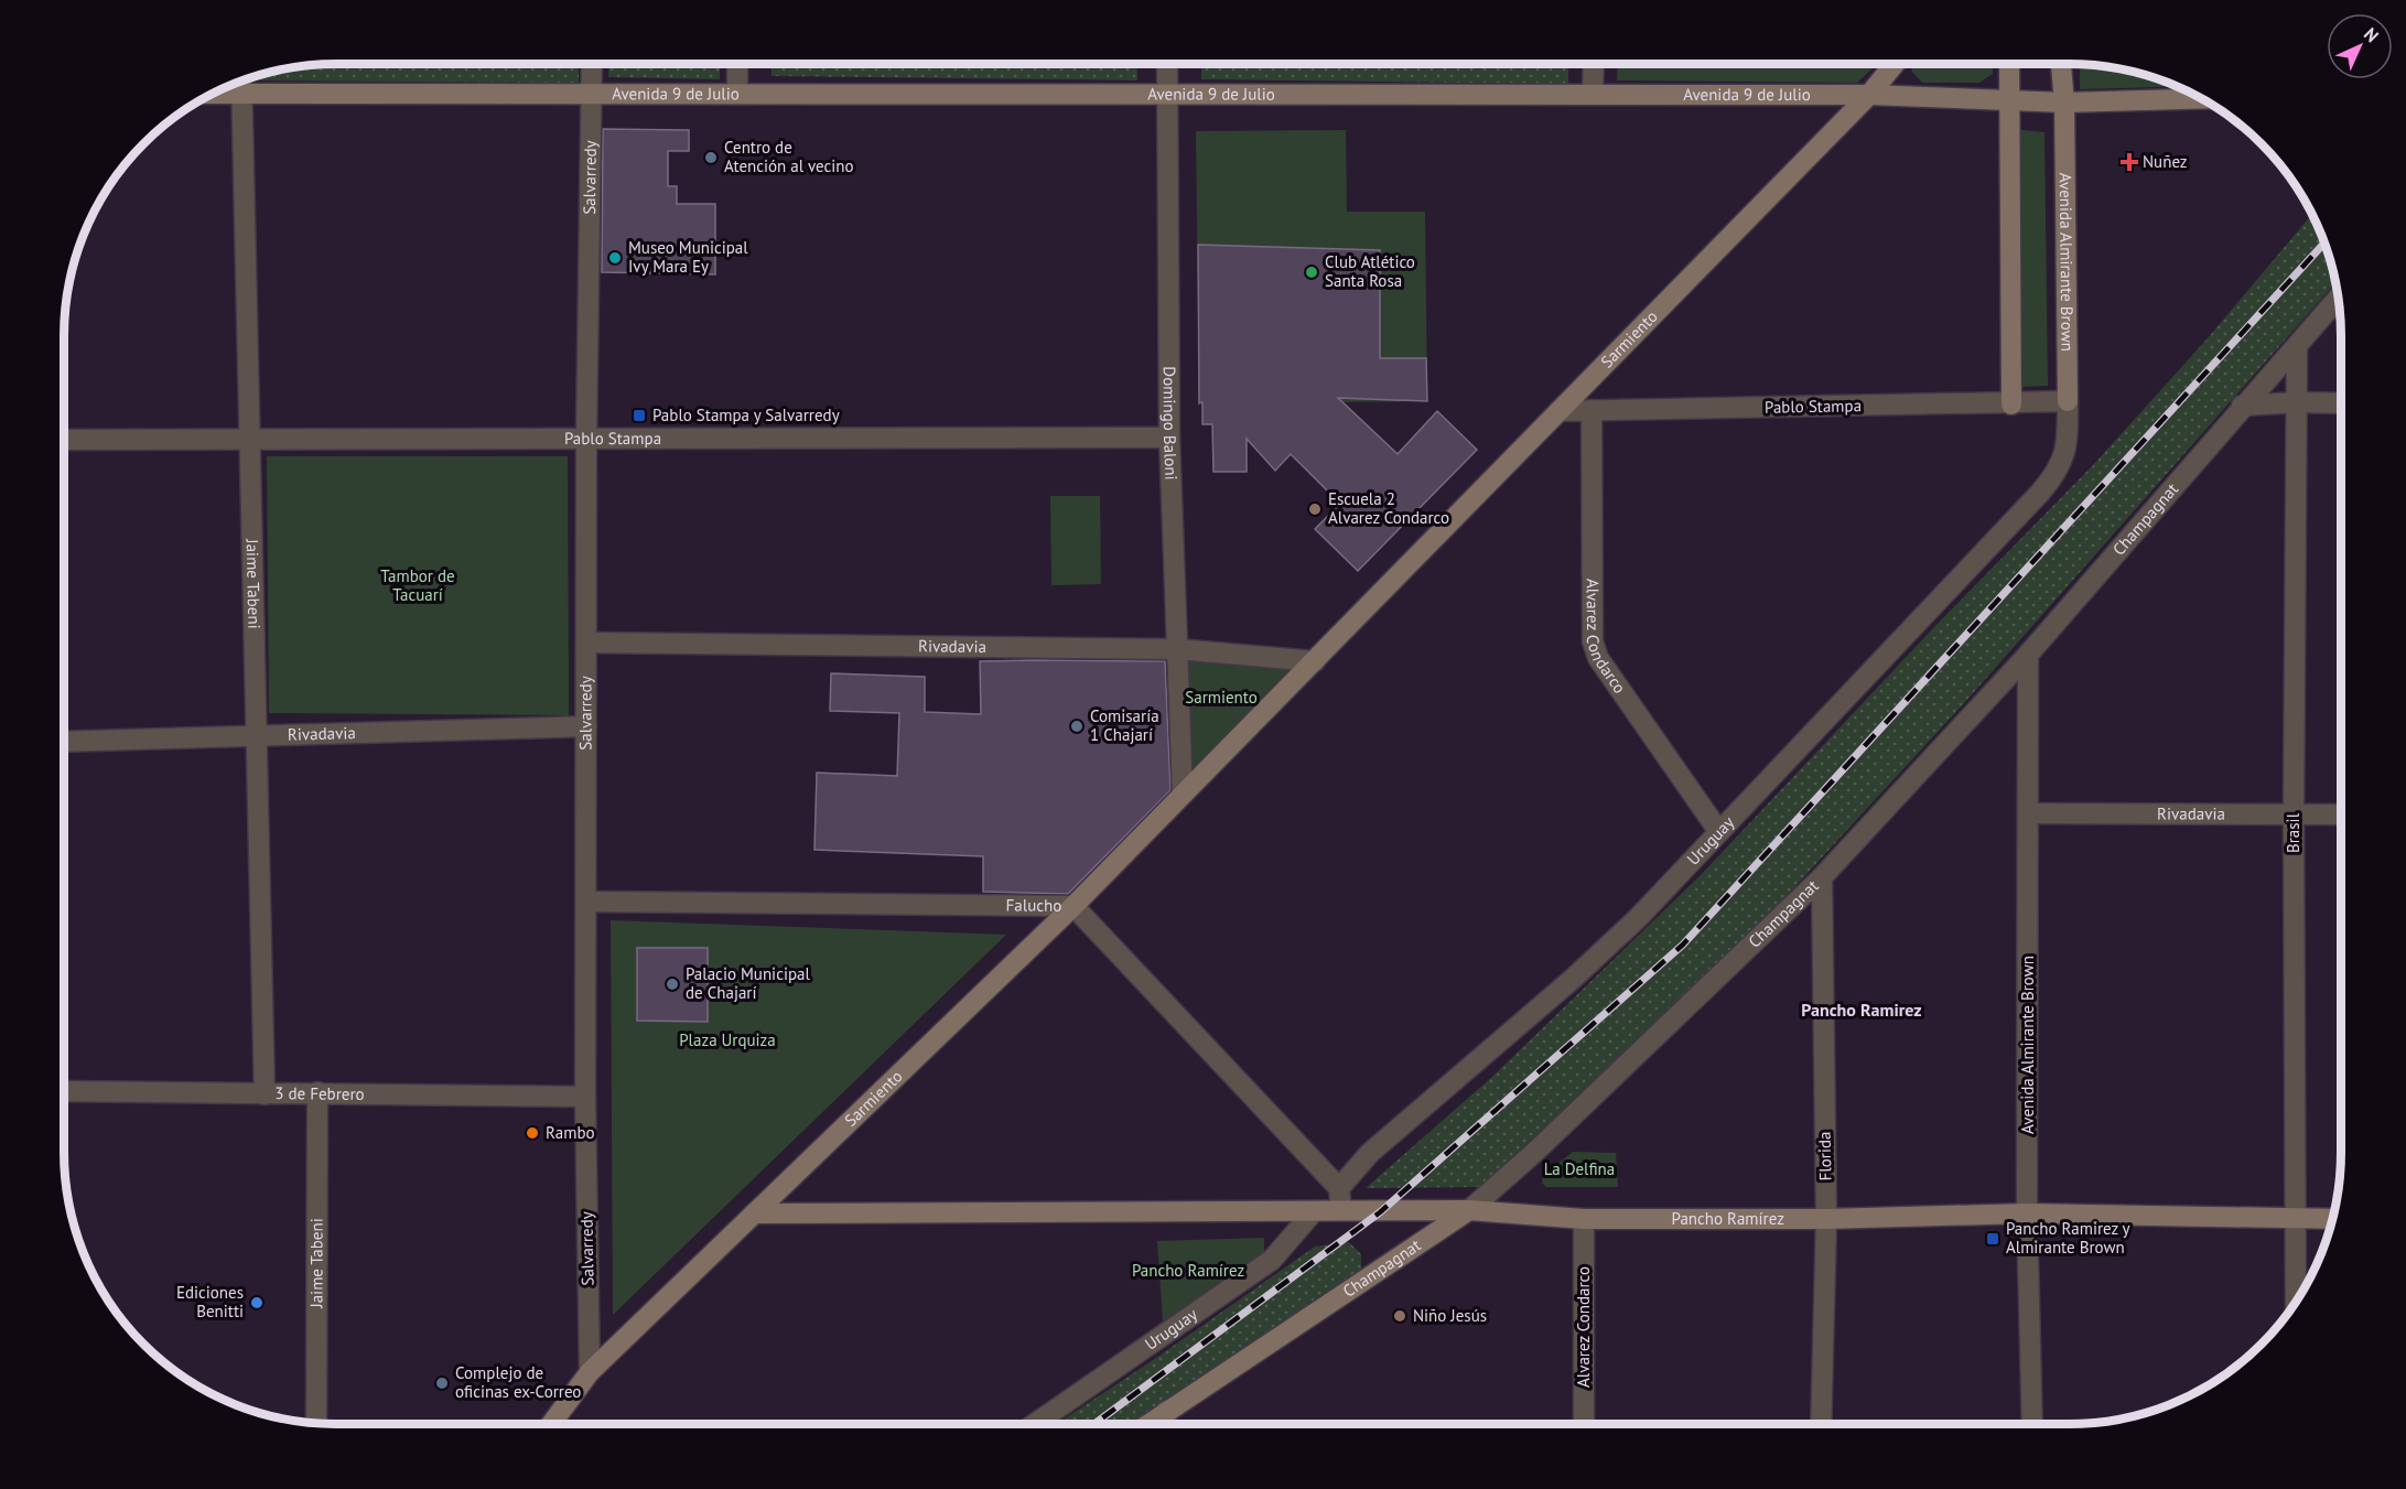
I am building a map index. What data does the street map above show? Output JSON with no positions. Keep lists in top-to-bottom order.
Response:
{
  "streets": {
    "street": [
      "Avenida 9 de Julio",
      "Salvarredy",
      "Avenida Almirante Brown",
      "Sarmiento",
      "Pablo Stampa",
      "Domingo Baloni",
      "Champagnat",
      "Jaime Tabeni",
      "Alvarez Condarco",
      "Rivadavia",
      "Brasil",
      "Uruguay",
      "Falucho",
      "3 de Febrero",
      "Florida",
      "Pancho Ramírez"
    ]
  },
  "crossings": [
    ["Avenida 9 de Julio", "Salvarredy"],
    ["Avenida 9 de Julio", "Avenida Almirante Brown"],
    ["Avenida 9 de Julio", "Sarmiento"],
    ["Avenida 9 de Julio", "Domingo Baloni"],
    ["Avenida 9 de Julio", "Jaime Tabeni"],
    ["Salvarredy", "Sarmiento"],
    ["Salvarredy", "Pablo Stampa"],
    ["Salvarredy", "Rivadavia"],
    ["Salvarredy", "Falucho"],
    ["Salvarredy", "3 de Febrero"],
    ["Avenida Almirante Brown", "Pablo Stampa"],
    ["Avenida Almirante Brown", "Champagnat"],
    ["Avenida Almirante Brown", "Rivadavia"],
    ["Avenida Almirante Brown", "Uruguay"],
    ["Avenida Almirante Brown", "Pancho Ramírez"],
    ["Sarmiento", "Pablo Stampa"],
    ["Sarmiento", "Domingo Baloni"],
    ["Sarmiento", "Rivadavia"],
    ["Sarmiento", "Falucho"],
    ["Sarmiento", "Pancho Ramírez"],
    ["Pablo Stampa", "Domingo Baloni"],
    ["Pablo Stampa", "Jaime Tabeni"],
    ["Pablo Stampa", "Alvarez Condarco"],
    ["Domingo Baloni", "Rivadavia"],
    ["Champagnat", "Brasil"],
    ["Champagnat", "Florida"],
    ["Champagnat", "Pancho Ramírez"],
    ["Jaime Tabeni", "Rivadavia"],
    ["Jaime Tabeni", "3 de Febrero"],
    ["Alvarez Condarco", "Uruguay"],
    ["Alvarez Condarco", "Pancho Ramírez"],
    ["Rivadavia", "Brasil"],
    ["Brasil", "Pancho Ramírez"],
    ["Uruguay", "Falucho"],
    ["Uruguay", "Pancho Ramírez"],
    ["Florida", "Pancho Ramírez"]
  ],
  "districts": ["Pancho Ramirez"],
  "parks": [
    "Tambor de Tacuarí",
    "Sarmiento",
    "Plaza Urquiza",
    "La Delfina",
    "Pancho Ramírez"
  ],
  "places": {
    "other": [
      "Centro de Atención al vecino",
      "Museo Municipal Ivy Mara Ey",
      "Club Atlético Santa Rosa",
      "Escuela 2 Alvarez Condarco",
      "Comisaría 1 Chajarí",
      "Palacio Municipal de Chajarí",
      "Rambo",
      "Ediciones Benitti",
      "Niño Jesús",
      "Complejo de oficinas ex-Correo"
    ],
    "health": ["Nuñez"],
    "transit": ["Pablo Stampa y Salvarredy", "Pancho Ramirez y Almirante Brown"]
  },
  "north": "top right"
}
